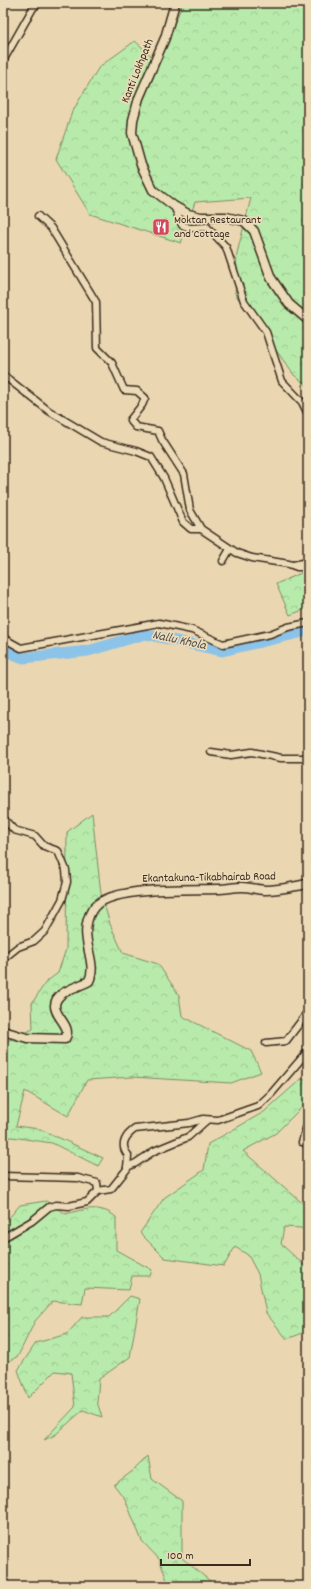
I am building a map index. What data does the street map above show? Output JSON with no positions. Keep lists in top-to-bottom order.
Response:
{
  "streets": {
    "main road": ["Kanti Lokhpath", "Ekantakuna-Tikabhairab Road"]
  },
  "water": ["Nallu Khola"],
  "places": {
    "restaurant": ["Moktan Restaurant and Cottage"]
  },
  "scale_bar": "100 m"
}
